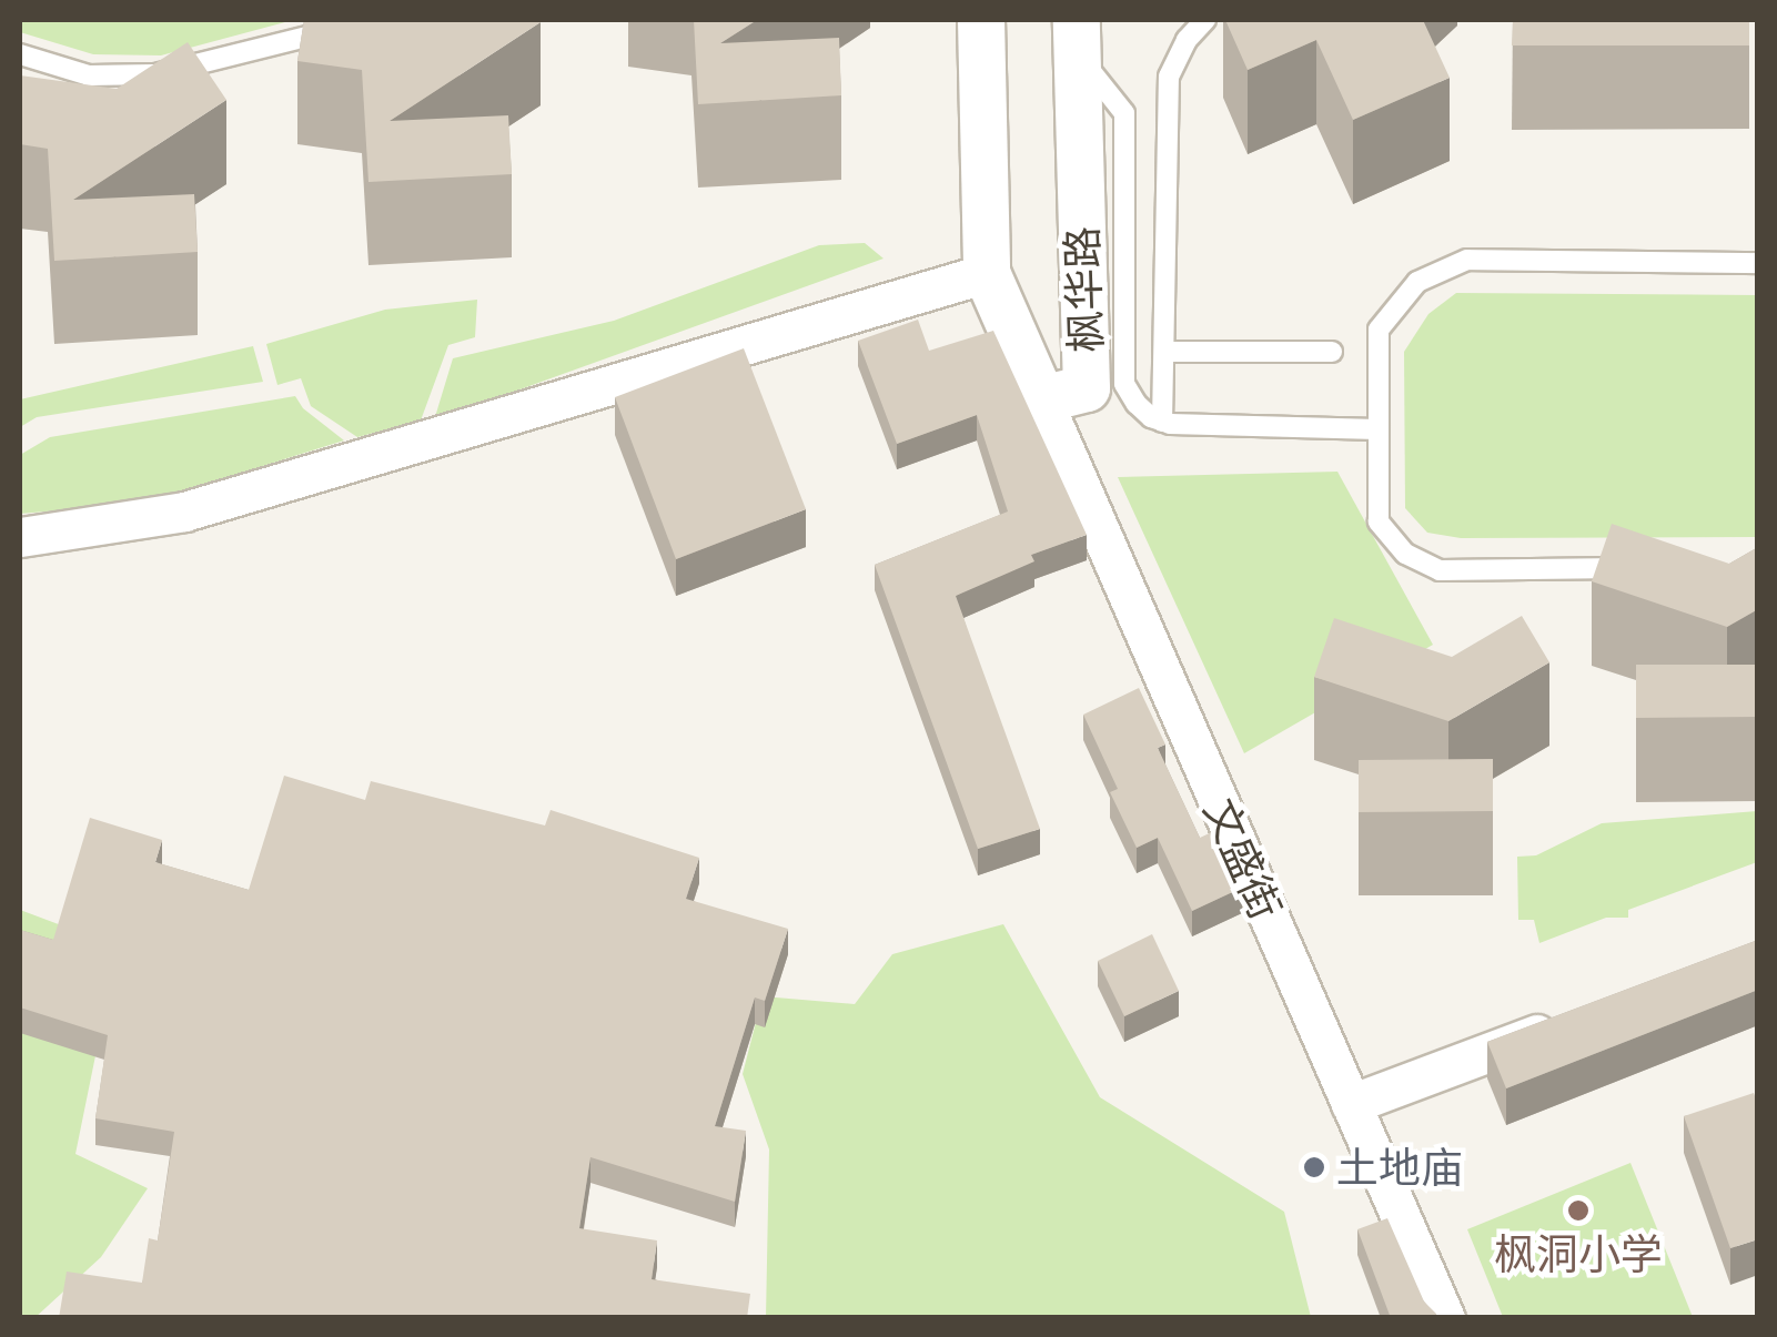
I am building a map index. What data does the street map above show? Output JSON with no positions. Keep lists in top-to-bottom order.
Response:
{
  "streets": {
    "street": ["枫华路", "文盛街"]
  },
  "crossings": [
    ["枫华路", "文盛街"]
  ],
  "places": ["土地庙", "枫洞小学"]
}
